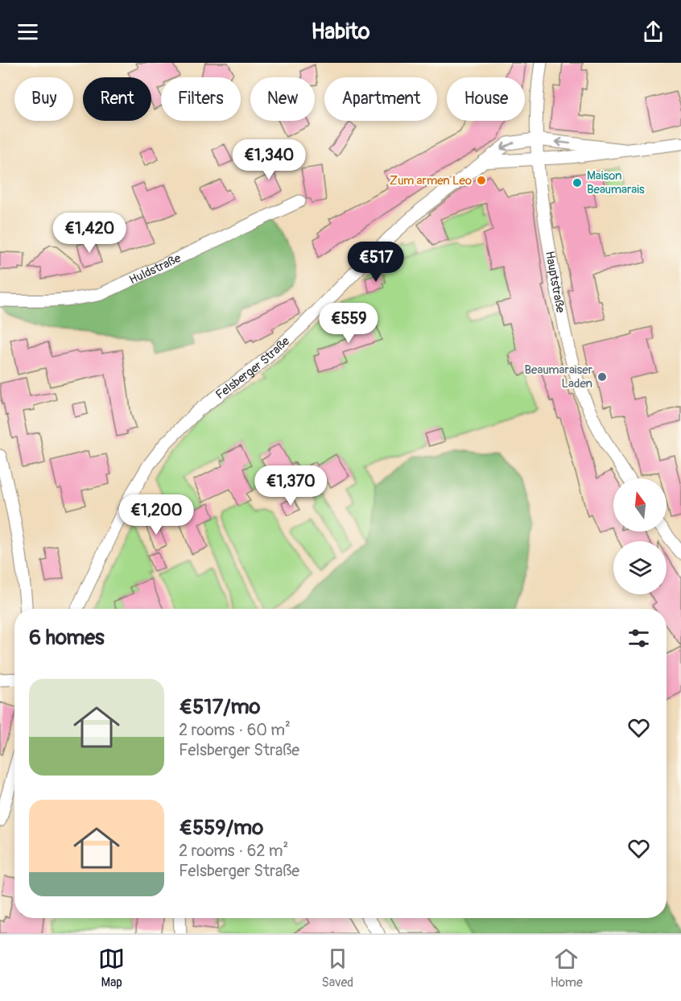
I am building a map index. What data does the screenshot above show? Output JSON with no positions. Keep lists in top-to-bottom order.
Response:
{
  "streets": {
    "street": ["Huldstraße", "Hauptstraße", "Felsberger Straße"]
  },
  "crossings": [
    ["Hauptstraße", "Felsberger Straße"]
  ],
  "places": ["Zum armen Leo", "Maison Beaumarais", "Beaumaraiser Laden"],
  "north": "top",
  "page": {
    "header": "Habito",
    "chip": [
      "Buy",
      "Rent",
      "Filters",
      "New",
      "Apartment",
      "House"
    ],
    "price": [
      "€1,340",
      "€1,420",
      "€517",
      "€559",
      "€1,370",
      "€1,200"
    ],
    "heading": "6 homes",
    "list": [
      {
        "name": "€517/mo",
        "note": "2 rooms · 60 m² · Felsberger Straße"
      },
      {
        "name": "€559/mo",
        "note": "2 rooms · 62 m² · Felsberger Straße"
      }
    ],
    "tabs": ["Map", "Saved", "Home"]
  }
}
